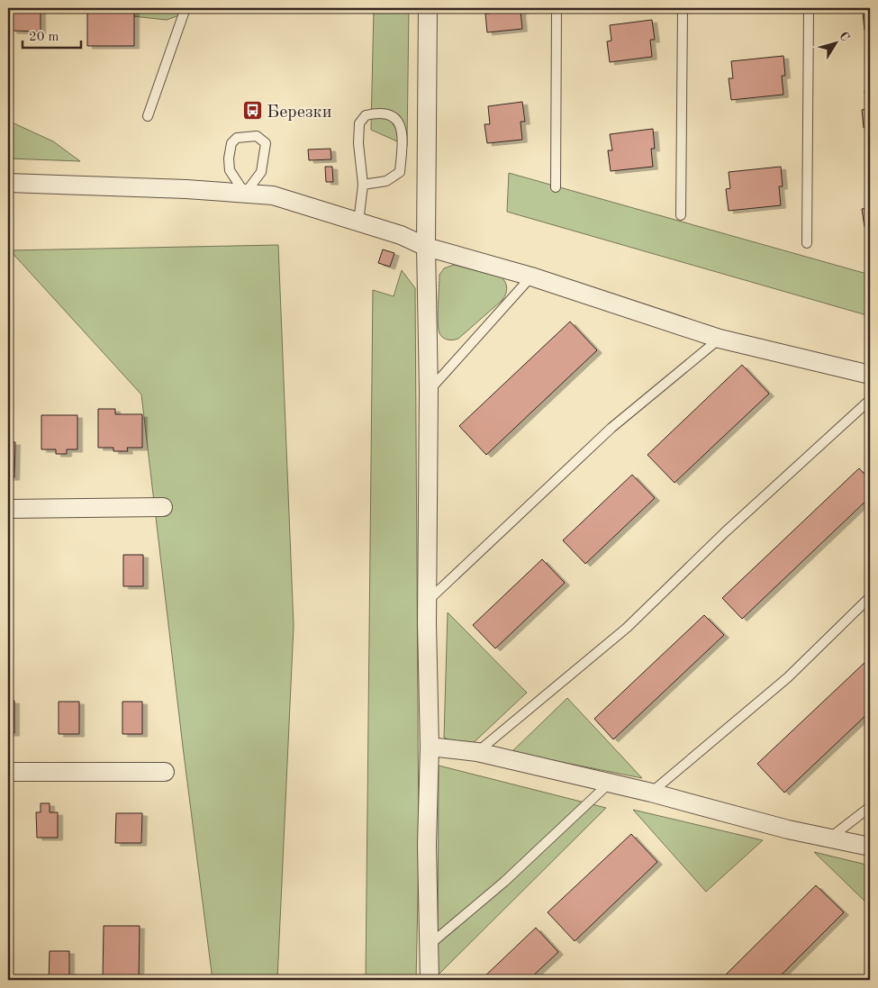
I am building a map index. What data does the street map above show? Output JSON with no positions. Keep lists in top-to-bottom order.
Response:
{
  "places": {
    "bus stop": ["Березки"]
  },
  "scale_bar": "20 m",
  "north": "top right"
}
